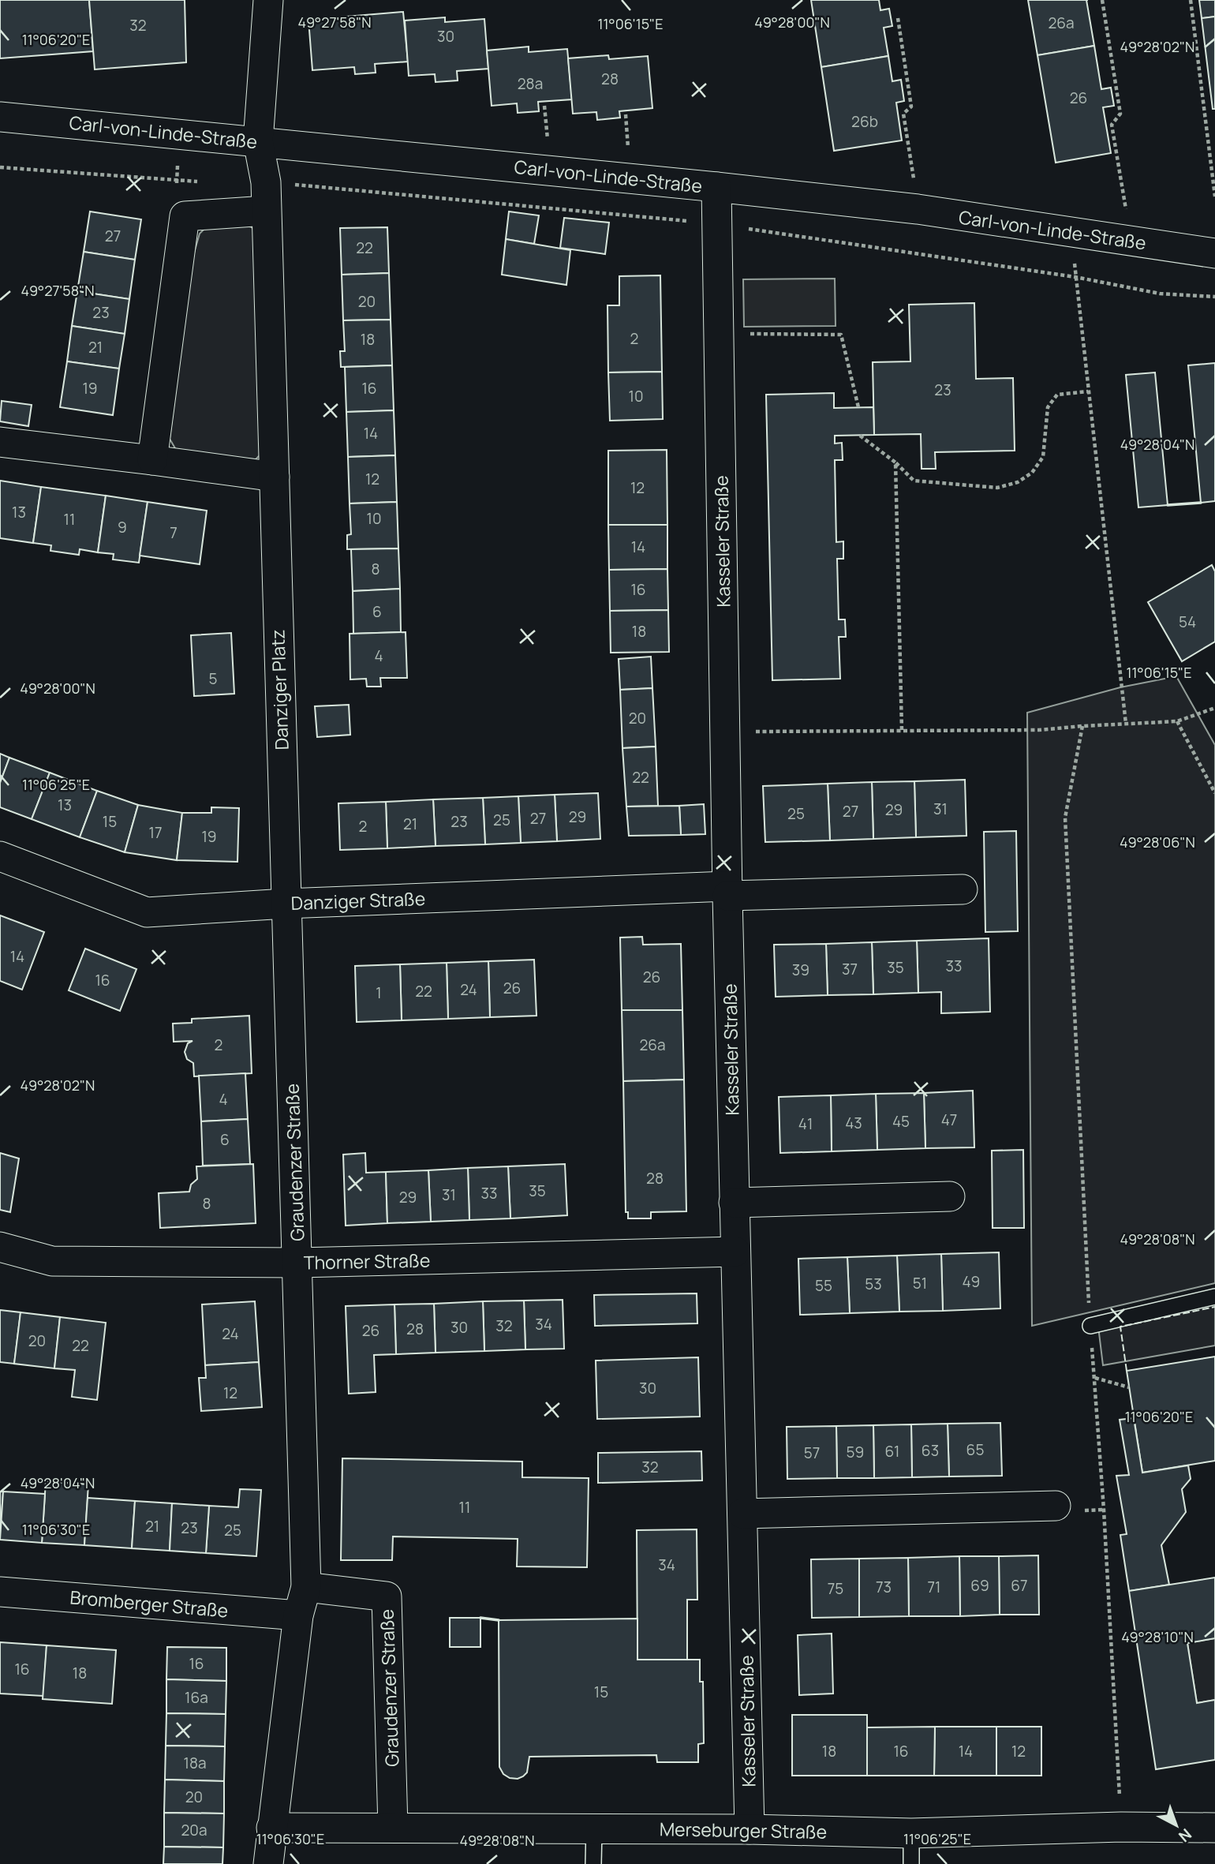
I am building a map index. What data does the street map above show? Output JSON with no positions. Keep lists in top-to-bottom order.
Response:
{
  "streets": {
    "street": [
      "Carl-von-Linde-Straße",
      "Kasseler Straße",
      "Danziger Platz",
      "Danziger Straße",
      "Graudenzer Straße",
      "Thorner Straße",
      "Bromberger Straße",
      "Merseburger Straße"
    ]
  },
  "crossings": [
    ["Carl-von-Linde-Straße", "Kasseler Straße"],
    ["Carl-von-Linde-Straße", "Danziger Platz"],
    ["Kasseler Straße", "Danziger Straße"],
    ["Kasseler Straße", "Thorner Straße"],
    ["Kasseler Straße", "Merseburger Straße"],
    ["Danziger Platz", "Danziger Straße"],
    ["Danziger Platz", "Graudenzer Straße"],
    ["Danziger Straße", "Graudenzer Straße"],
    ["Graudenzer Straße", "Thorner Straße"],
    ["Graudenzer Straße", "Bromberger Straße"],
    ["Graudenzer Straße", "Merseburger Straße"]
  ],
  "house_numbers": [
    "26a",
    "32",
    "30",
    "28",
    "28a",
    "26",
    "26b",
    "27",
    "22",
    "20",
    "23",
    "2",
    "18",
    "21",
    "19",
    "16",
    "23",
    "10",
    "14",
    "12",
    "12",
    "13",
    "10",
    "11",
    "9",
    "7",
    "14",
    "8",
    "16",
    "6",
    "54",
    "18",
    "4",
    "5",
    "20",
    "22",
    "13",
    "31",
    "29",
    "27",
    "25",
    "29",
    "27",
    "25",
    "15",
    "23",
    "21",
    "2",
    "17",
    "19",
    "14",
    "33",
    "35",
    "37",
    "39",
    "26",
    "16",
    "26",
    "24",
    "22",
    "1",
    "2",
    "26a",
    "4",
    "47",
    "45",
    "43",
    "41",
    "6",
    "28",
    "35",
    "33",
    "31",
    "29",
    "8",
    "49",
    "51",
    "53",
    "55",
    "34",
    "32",
    "30",
    "28",
    "26",
    "24",
    "20",
    "22",
    "30",
    "12",
    "65",
    "63",
    "61",
    "59",
    "57",
    "32",
    "11",
    "21",
    "23",
    "25",
    "34",
    "69",
    "67",
    "73",
    "71",
    "75",
    "16",
    "16",
    "18",
    "15",
    "16a",
    "18",
    "16",
    "14",
    "12",
    "18a",
    "20",
    "20a"
  ],
  "north": "bottom right",
  "coordinates": [
    "49°27'58\"N",
    "49°28'00\"N",
    "11°06'15\"E",
    "11°06'20\"E",
    "49°28'02\"N",
    "49°28'04\"N",
    "11°06'25\"E",
    "49°28'06\"N",
    "49°28'08\"N",
    "11°06'30\"E",
    "49°28'10\"N"
  ]
}
